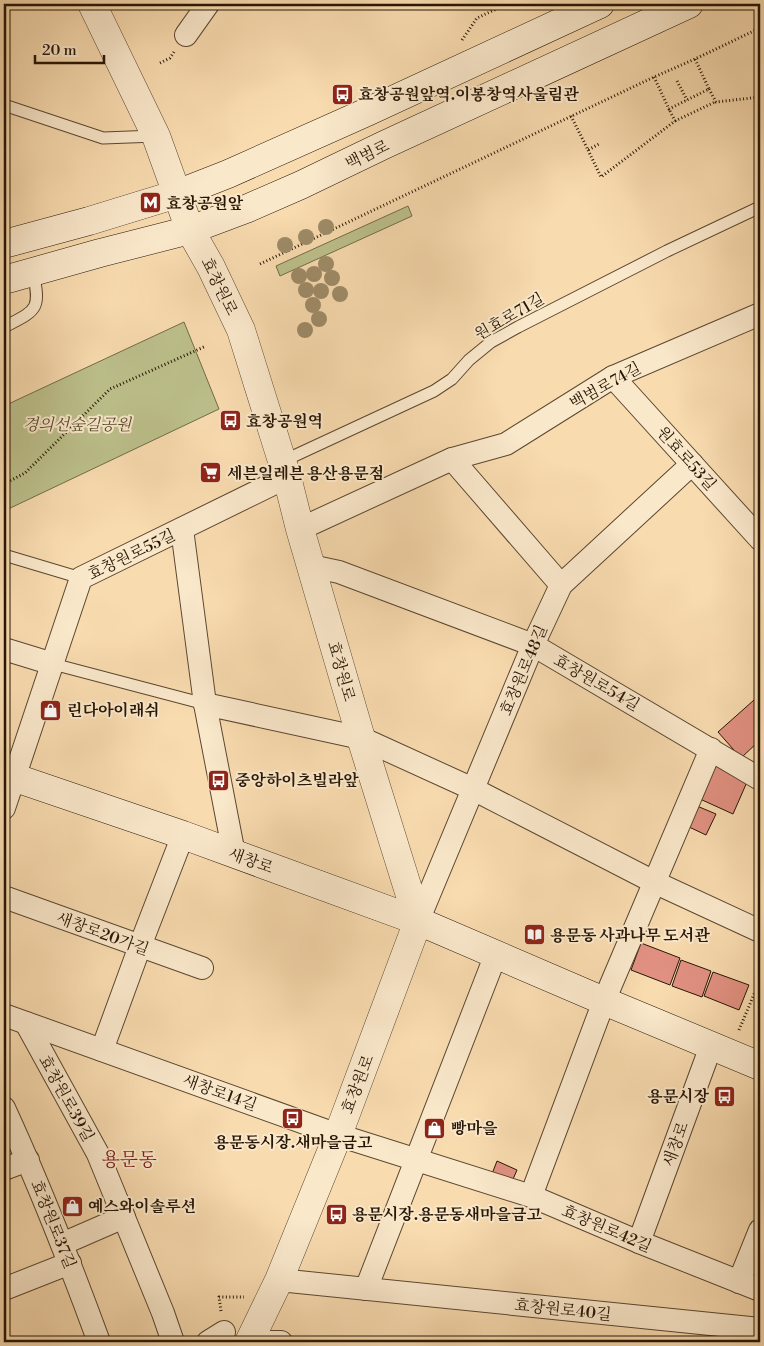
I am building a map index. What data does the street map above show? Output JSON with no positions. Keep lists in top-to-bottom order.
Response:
{
  "streets": {
    "main road": ["백범로", "효창원로", "새창로"],
    "street": [
      "백범로74길",
      "원효로53길",
      "효창원로55길",
      "효창원로48길",
      "효창원로54길",
      "새창로20가길",
      "새창로14길",
      "효창원로39길",
      "효창원로37길",
      "효창원로42길",
      "효창원로40길"
    ],
    "lane": ["원효로71길"]
  },
  "crossings": [
    ["백범로", "효창원로"],
    ["효창원로", "원효로71길"],
    ["효창원로", "백범로74길"],
    ["효창원로", "효창원로55길"],
    ["효창원로", "효창원로48길"],
    ["효창원로", "효창원로54길"],
    ["효창원로", "새창로"],
    ["효창원로", "새창로14길"],
    ["효창원로", "효창원로42길"],
    ["효창원로", "효창원로40길"],
    ["원효로71길", "효창원로55길"],
    ["백범로74길", "원효로53길"],
    ["원효로53길", "효창원로48길"],
    ["효창원로55길", "새창로"],
    ["효창원로48길", "효창원로54길"],
    ["효창원로48길", "새창로"],
    ["새창로", "효창원로42길"],
    ["새창로14길", "효창원로39길"],
    ["새창로14길", "효창원로42길"]
  ],
  "districts": ["용문동"],
  "parks": ["경의선숲길공원"],
  "places": {
    "bus stop": [
      "효창공원앞역.이봉창역사울림관",
      "효창공원역",
      "중앙하이츠빌라앞",
      "용문시장",
      "용문동시장.새마을금고",
      "용문시장.용문동새마을금고"
    ],
    "metro station": ["효창공원앞"],
    "supermarket": ["세븐일레븐 용산용문점"],
    "shop": ["린다아이래쉬", "빵마을", "예스와이솔루션"],
    "library": ["용문동 사과나무 도서관"]
  },
  "scale_bar": "20 m"
}
